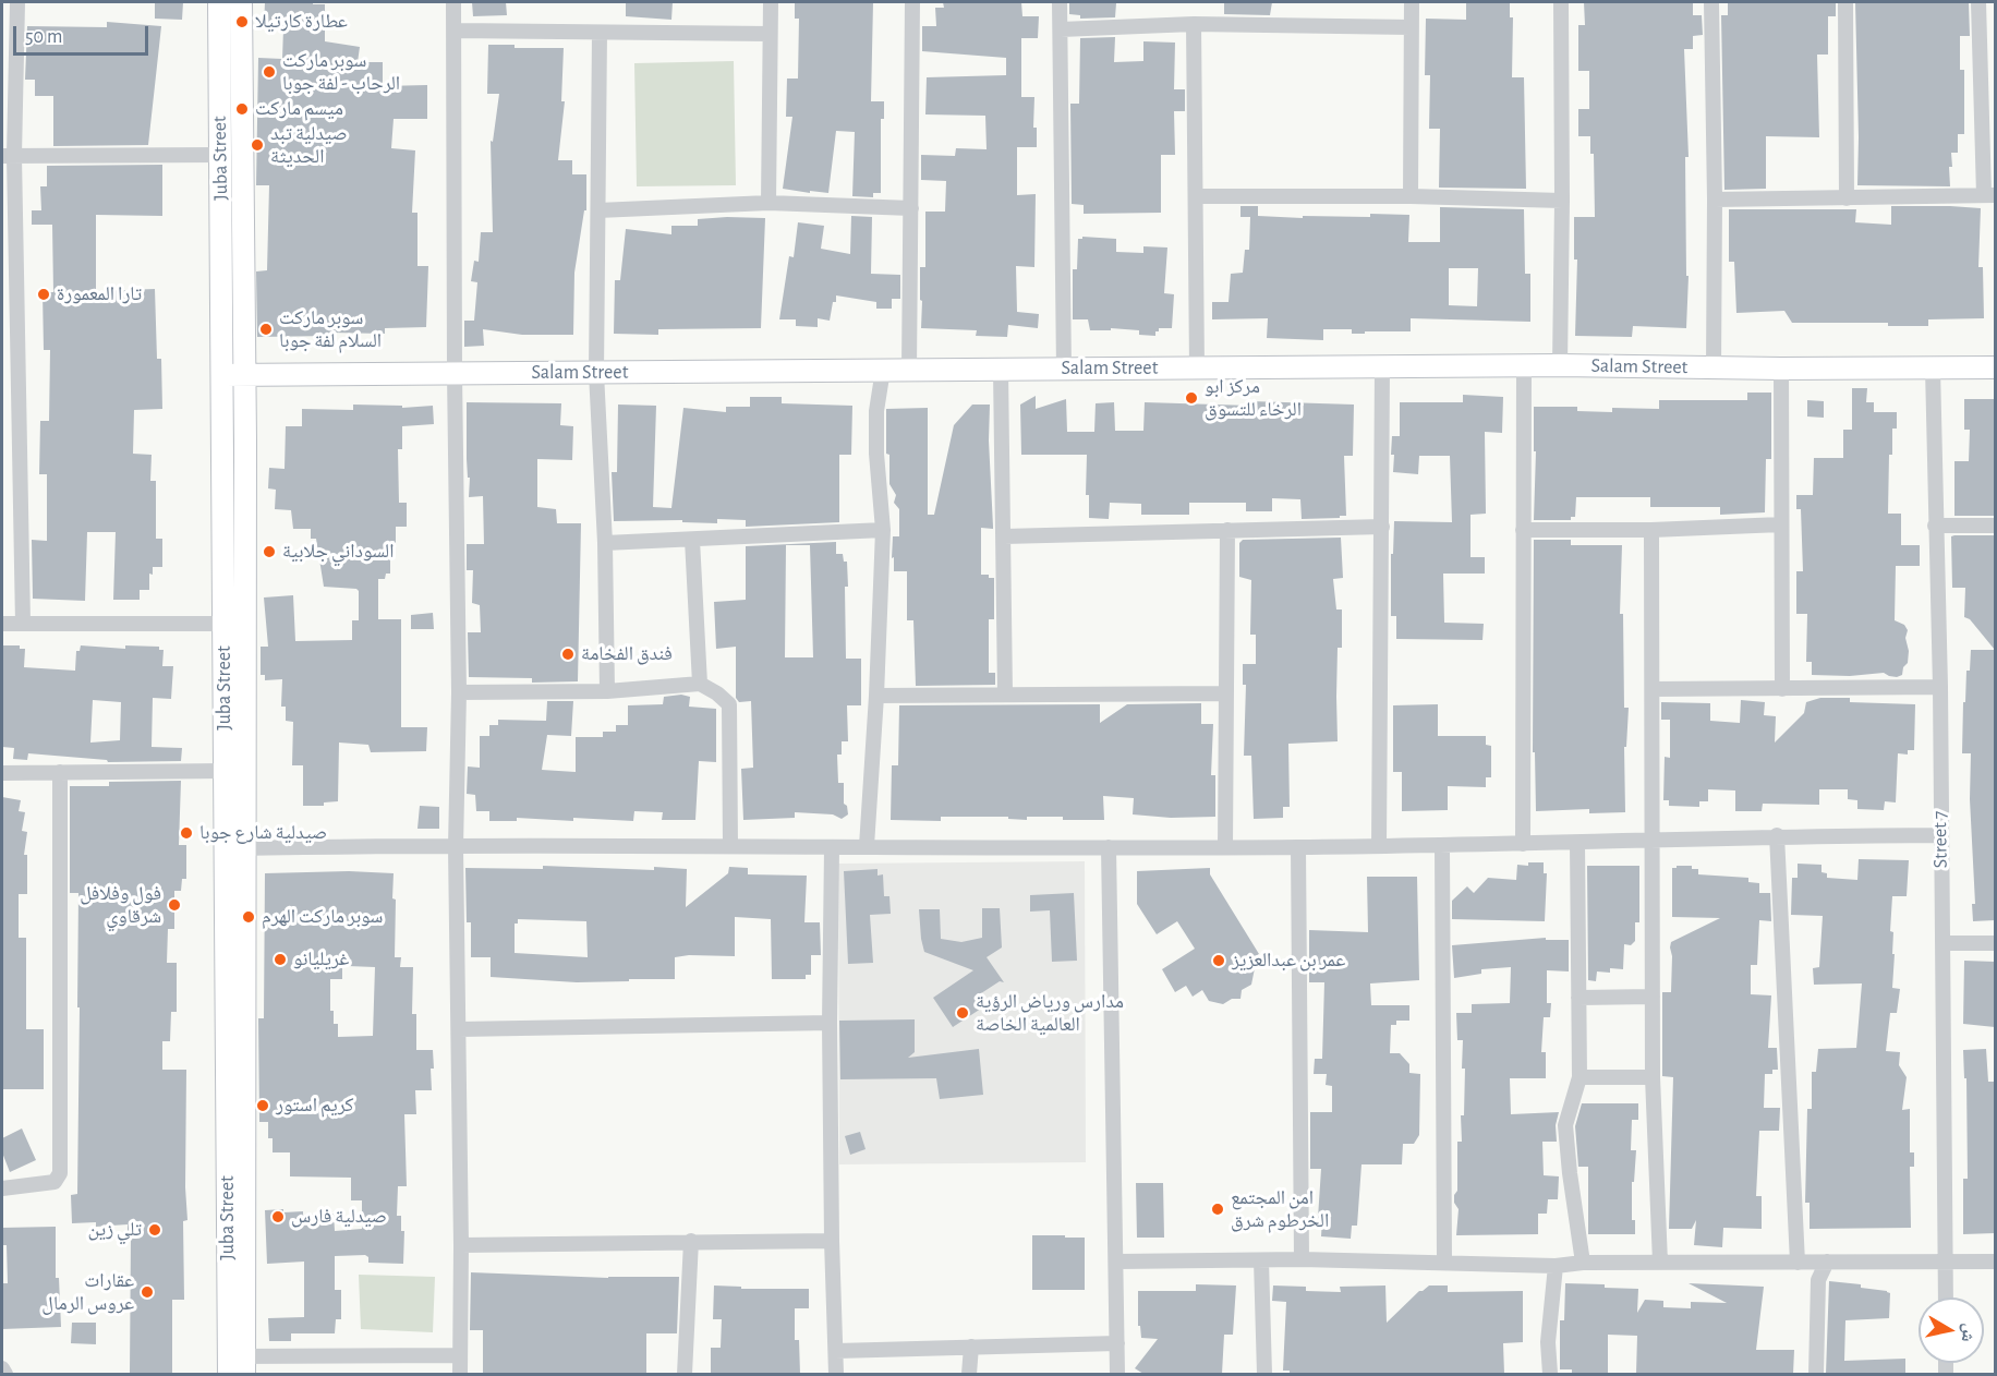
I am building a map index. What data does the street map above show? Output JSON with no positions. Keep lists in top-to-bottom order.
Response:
{
  "streets": {
    "street": ["Juba Street", "Salam Street", "Street 7"]
  },
  "crossings": [
    ["Juba Street", "Salam Street"],
    ["Salam Street", "Street 7"]
  ],
  "places": [
    "عطارة كارتيلا",
    "سوبر ماركت الرحاب - لفة جوبا",
    "ميسم ماركت",
    "صيدلية تبد الحديثة",
    "تارا المعمورة",
    "سوبر ماركت السلام لفة جوبا",
    "مركز ابو الرخاء للتسوق",
    "السوداني جلابية",
    "فندق الفخامة",
    "صيدلية شارع جوبا",
    "فول وفلافل شرقاوي",
    "سوبر ماركت الهرم",
    "غريليانو",
    "عمر بن عبدالعزيز",
    "مدارس ورياض الرؤية العالمية الخاصة",
    "كريم استور",
    "امن المجتمع الخرطوم شرق",
    "صيدلية فارس",
    "تلي زين",
    "عقارات عروس الرمال"
  ],
  "scale_bar": "50 m",
  "north": "right"
}
